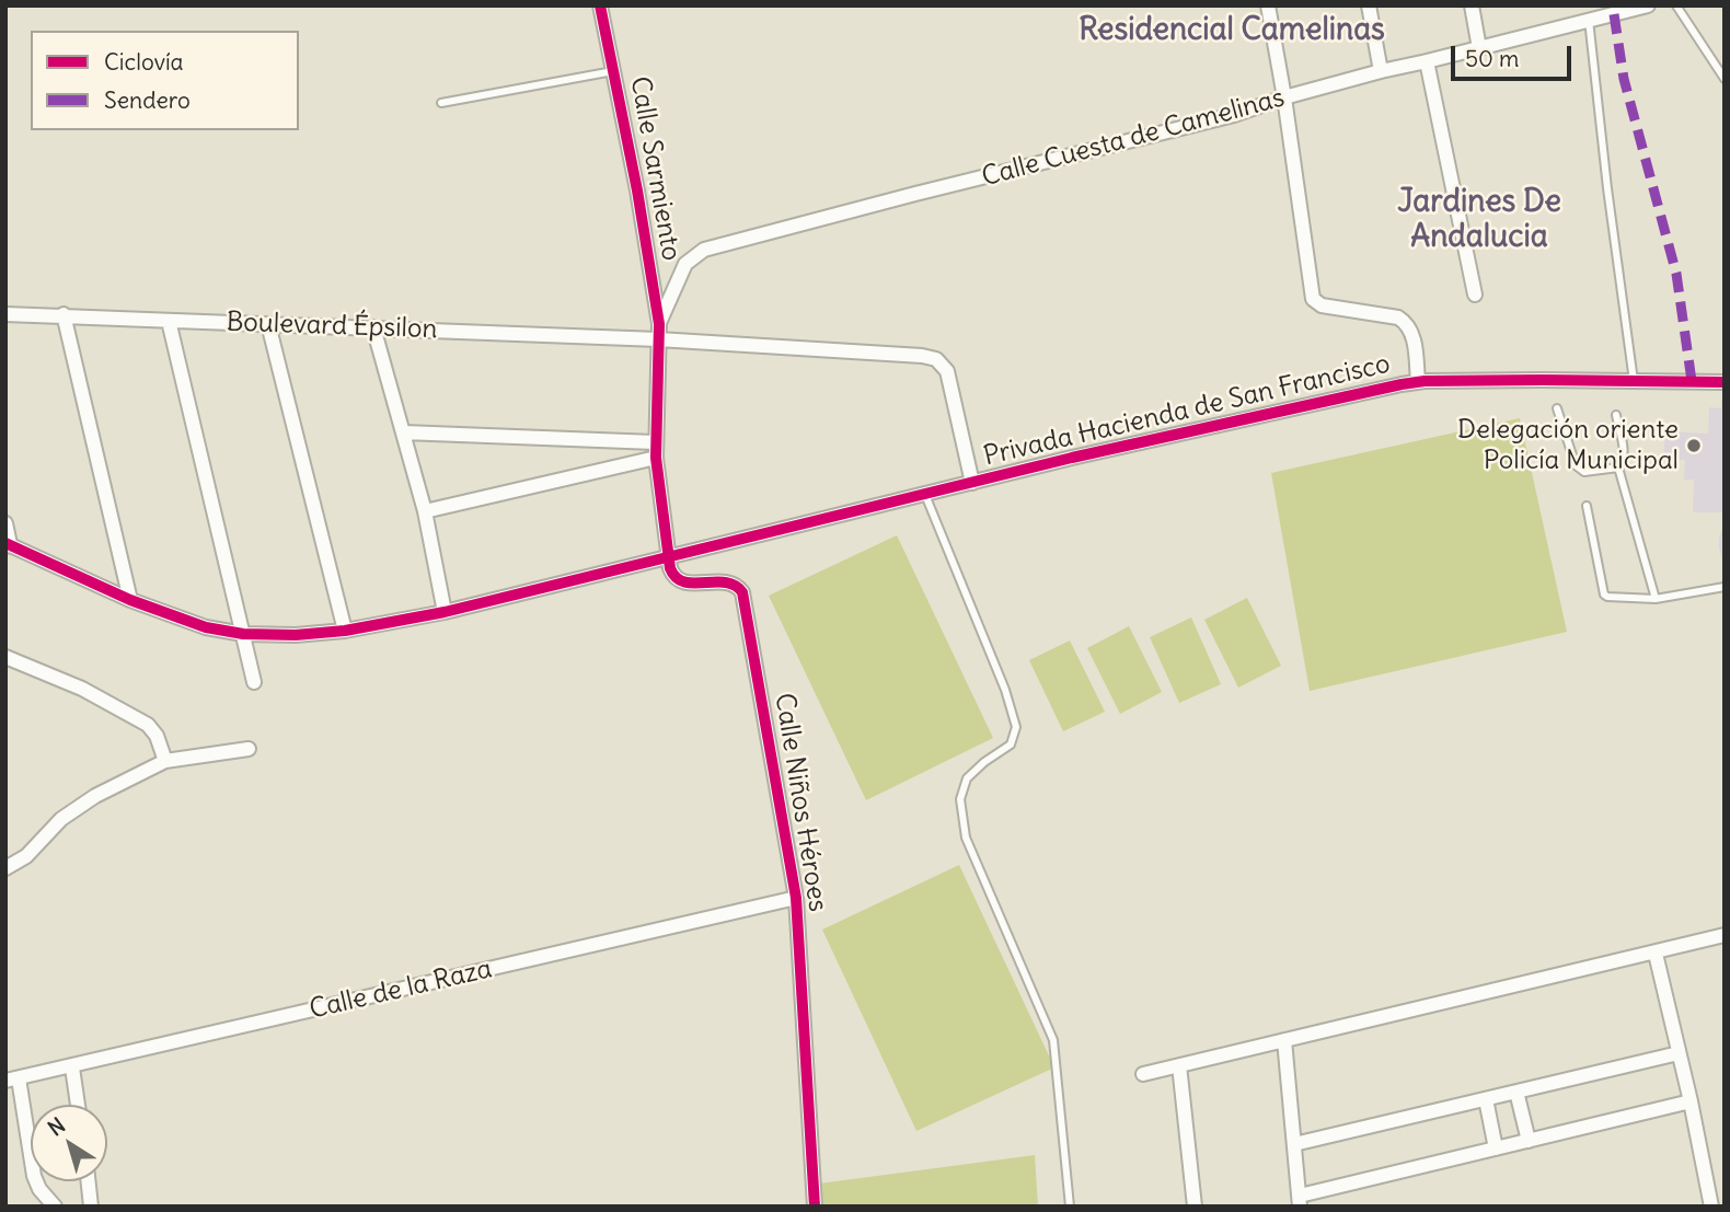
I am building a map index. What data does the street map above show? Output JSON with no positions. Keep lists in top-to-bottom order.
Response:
{
  "streets": {
    "street": [
      "Calle Cuesta de Camelinas",
      "Calle Sarmiento",
      "Boulevard Épsilon",
      "Privada Hacienda de San Francisco",
      "Calle Niños Héroes",
      "Calle de la Raza"
    ]
  },
  "crossings": [
    ["Calle Cuesta de Camelinas", "Calle Sarmiento"],
    ["Calle Sarmiento", "Boulevard Épsilon"],
    ["Calle Sarmiento", "Privada Hacienda de San Francisco"],
    ["Calle Sarmiento", "Calle Niños Héroes"],
    ["Boulevard Épsilon", "Privada Hacienda de San Francisco"],
    ["Privada Hacienda de San Francisco", "Calle Niños Héroes"],
    ["Calle Niños Héroes", "Calle de la Raza"]
  ],
  "districts": ["Residencial Camelinas", "Jardines De Andalucia"],
  "places": ["Delegación oriente Policía Municipal"],
  "legend": ["Ciclovía", "Sendero"],
  "scale_bar": "50 m",
  "north": "top left"
}
